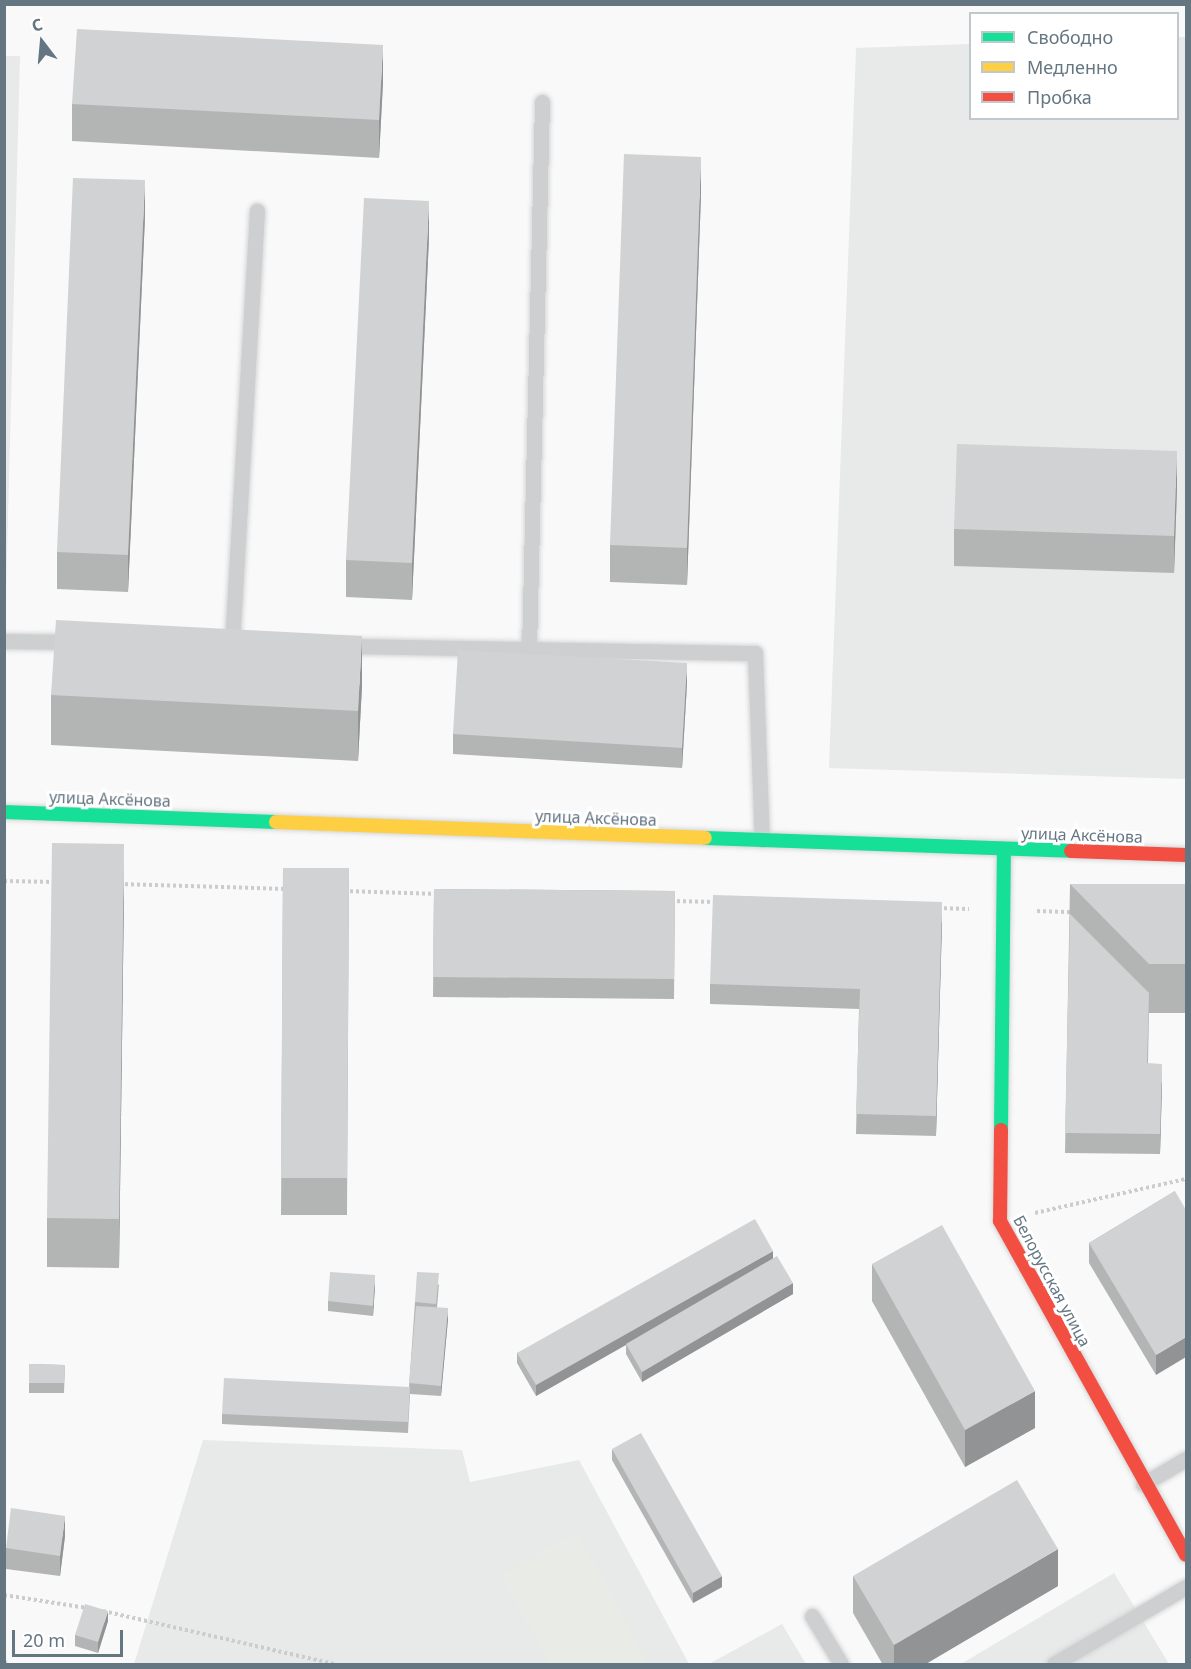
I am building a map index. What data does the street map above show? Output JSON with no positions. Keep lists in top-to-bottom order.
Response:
{
  "streets": {
    "street": ["улица Аксёнова", "Белорусская улица"]
  },
  "crossings": [
    ["улица Аксёнова", "Белорусская улица"]
  ],
  "legend": ["Свободно", "Медленно", "Пробка"],
  "scale_bar": "20 m",
  "north": "top"
}
